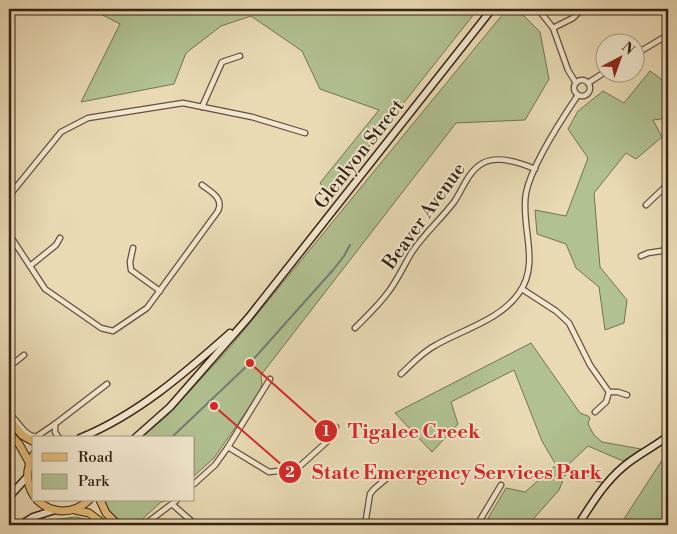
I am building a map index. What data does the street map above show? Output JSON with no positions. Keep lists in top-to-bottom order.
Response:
{
  "streets": {
    "main road": ["Glenlyon Street"],
    "street": ["Beaver Avenue"]
  },
  "places": ["Tigalee Creek", "State Emergency Services Park"],
  "legend": ["Road", "Park"],
  "north": "top right"
}
